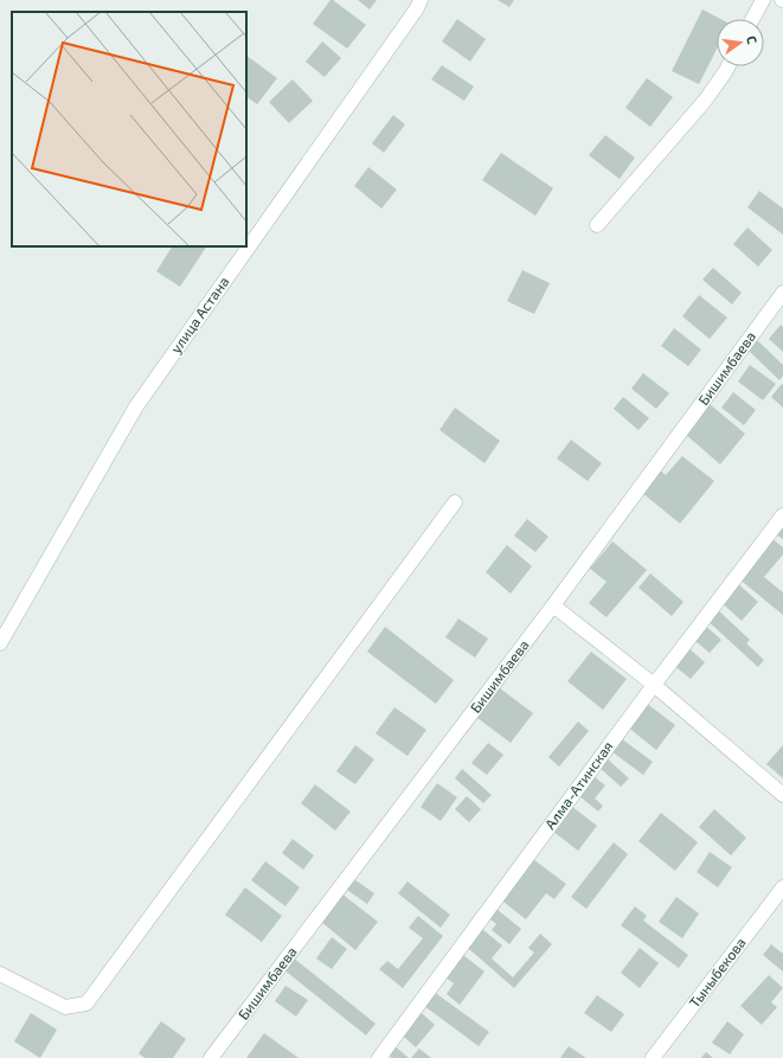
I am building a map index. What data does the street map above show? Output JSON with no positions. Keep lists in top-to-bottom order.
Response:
{
  "streets": {
    "street": [
      "улица Астана",
      "Бишимбаева",
      "Алма-Атинская",
      "Тыныбекова"
    ]
  },
  "north": "right"
}
